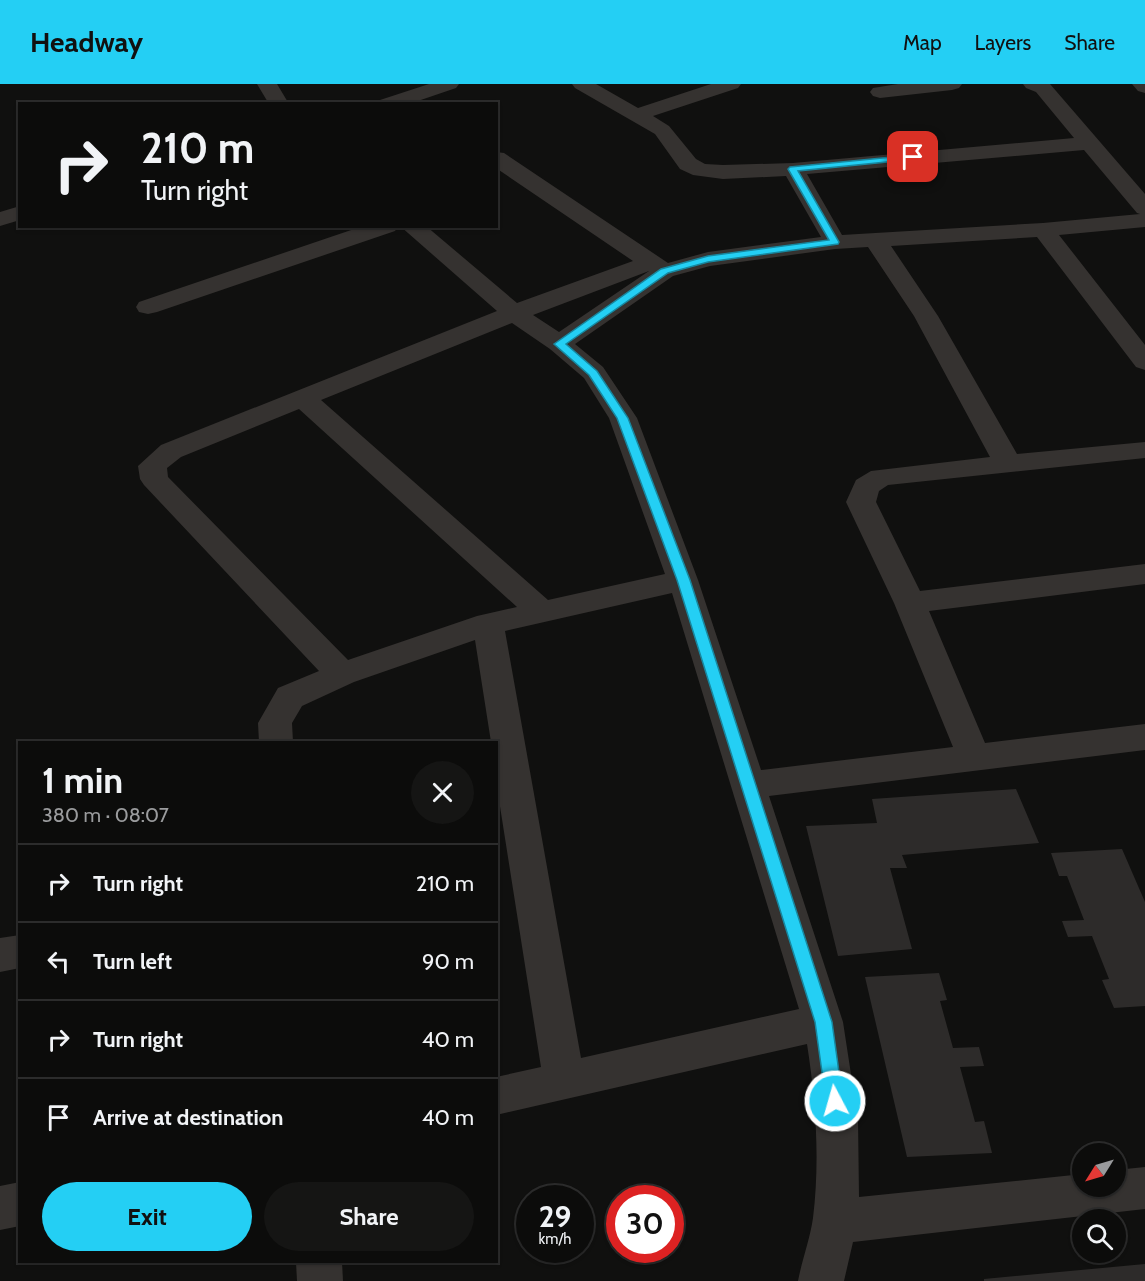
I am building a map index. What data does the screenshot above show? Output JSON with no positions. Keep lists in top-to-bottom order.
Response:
{
  "north": "bottom left",
  "page": {
    "header": "Headway",
    "nav": ["Map", "Layers", "Share"],
    "turn": ["210 m", "Turn right"],
    "heading": ["1 min", "380 m · 08:07"],
    "list": [
      {
        "name": "Turn right",
        "value": "210 m"
      },
      {
        "name": "Turn left",
        "value": "90 m"
      },
      {
        "name": "Turn right",
        "value": "40 m"
      },
      {
        "name": "Arrive at destination",
        "value": "40 m"
      }
    ],
    "buttons": ["Exit", "Share"],
    "speed": "29 km/h",
    "limit": "30"
  }
}
